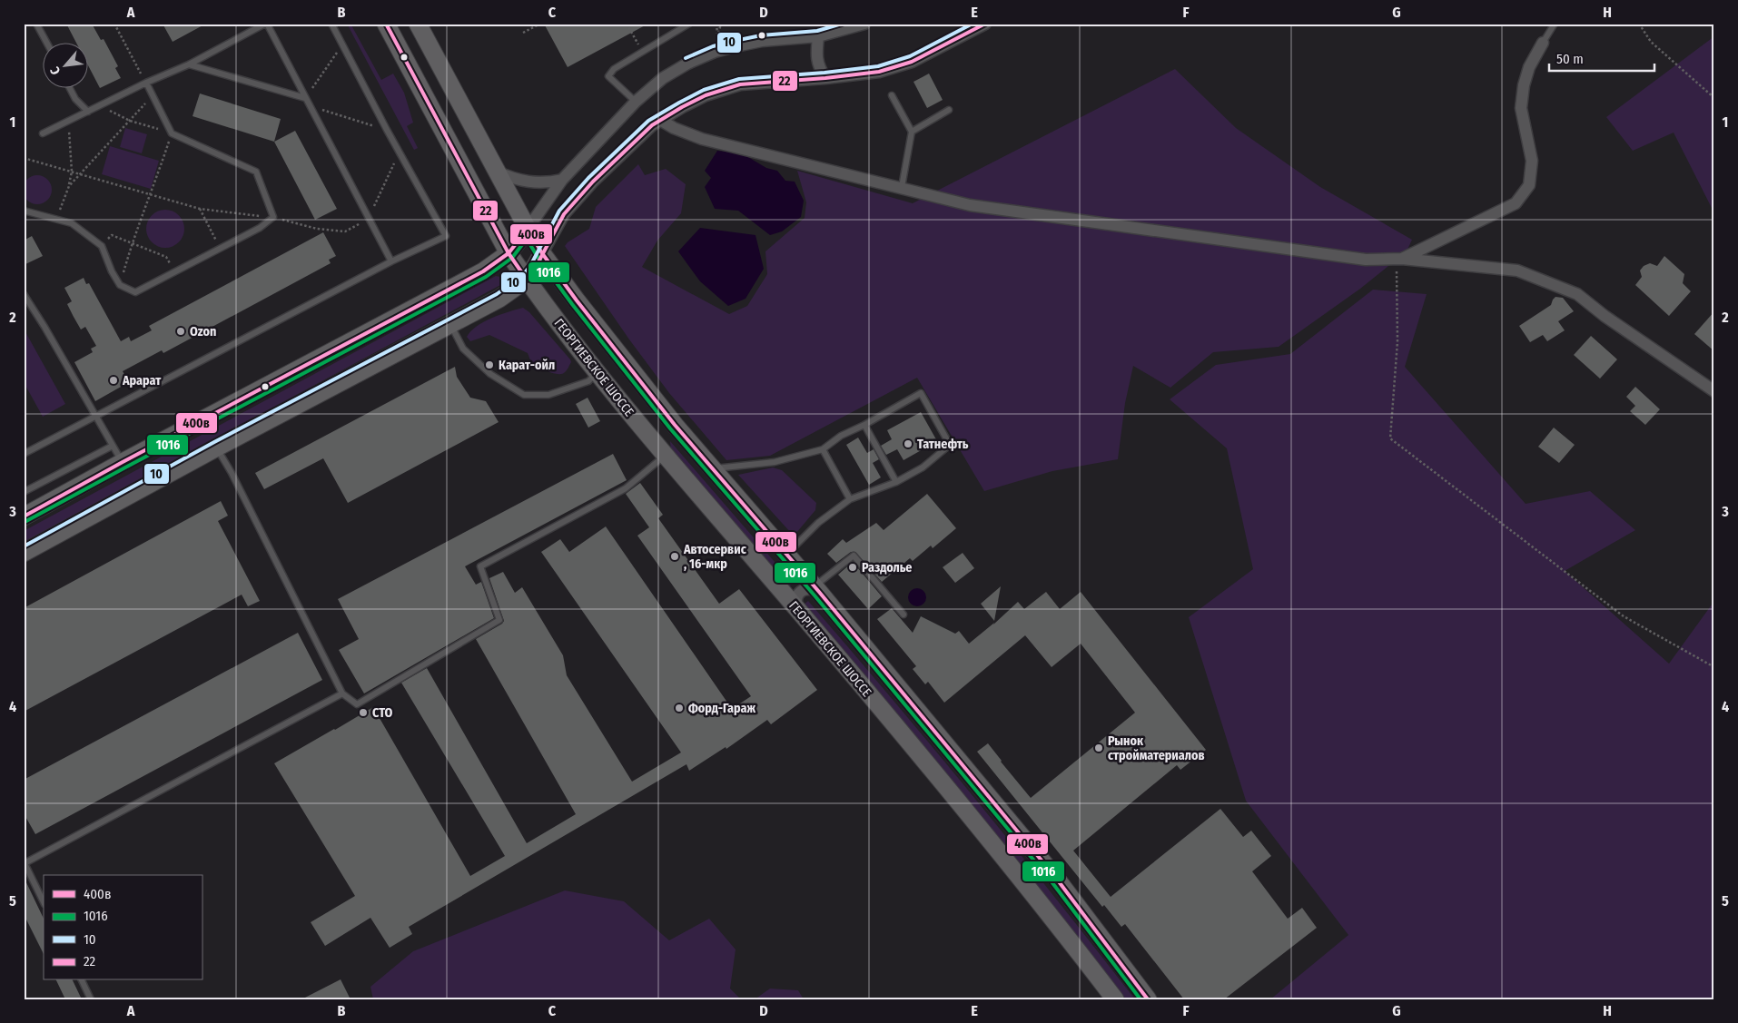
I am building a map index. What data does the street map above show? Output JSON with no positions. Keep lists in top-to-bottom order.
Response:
{
  "streets": {
    "main road": ["ГЕОРГИЕВСКОЕ ШОССЕ"]
  },
  "places": [
    "Ozon",
    "Карат-ойл",
    "Арарат",
    "Татнефть",
    "Автосервис , 16-мкр",
    "Раздолье",
    "Форд-Гараж",
    "СТО",
    "Рынок стройматериалов"
  ],
  "lines": [
    "transit line 10",
    "transit line 22",
    "transit line 400в",
    "transit line 1016"
  ],
  "legend": [
    "400в",
    "1016",
    "10",
    "22"
  ],
  "scale_bar": "50 m",
  "north": "bottom left",
  "grid": {
    "columns": [
      "A",
      "B",
      "C",
      "D",
      "E",
      "F",
      "G",
      "H"
    ],
    "rows": [
      "1",
      "2",
      "3",
      "4",
      "5"
    ]
  }
}
